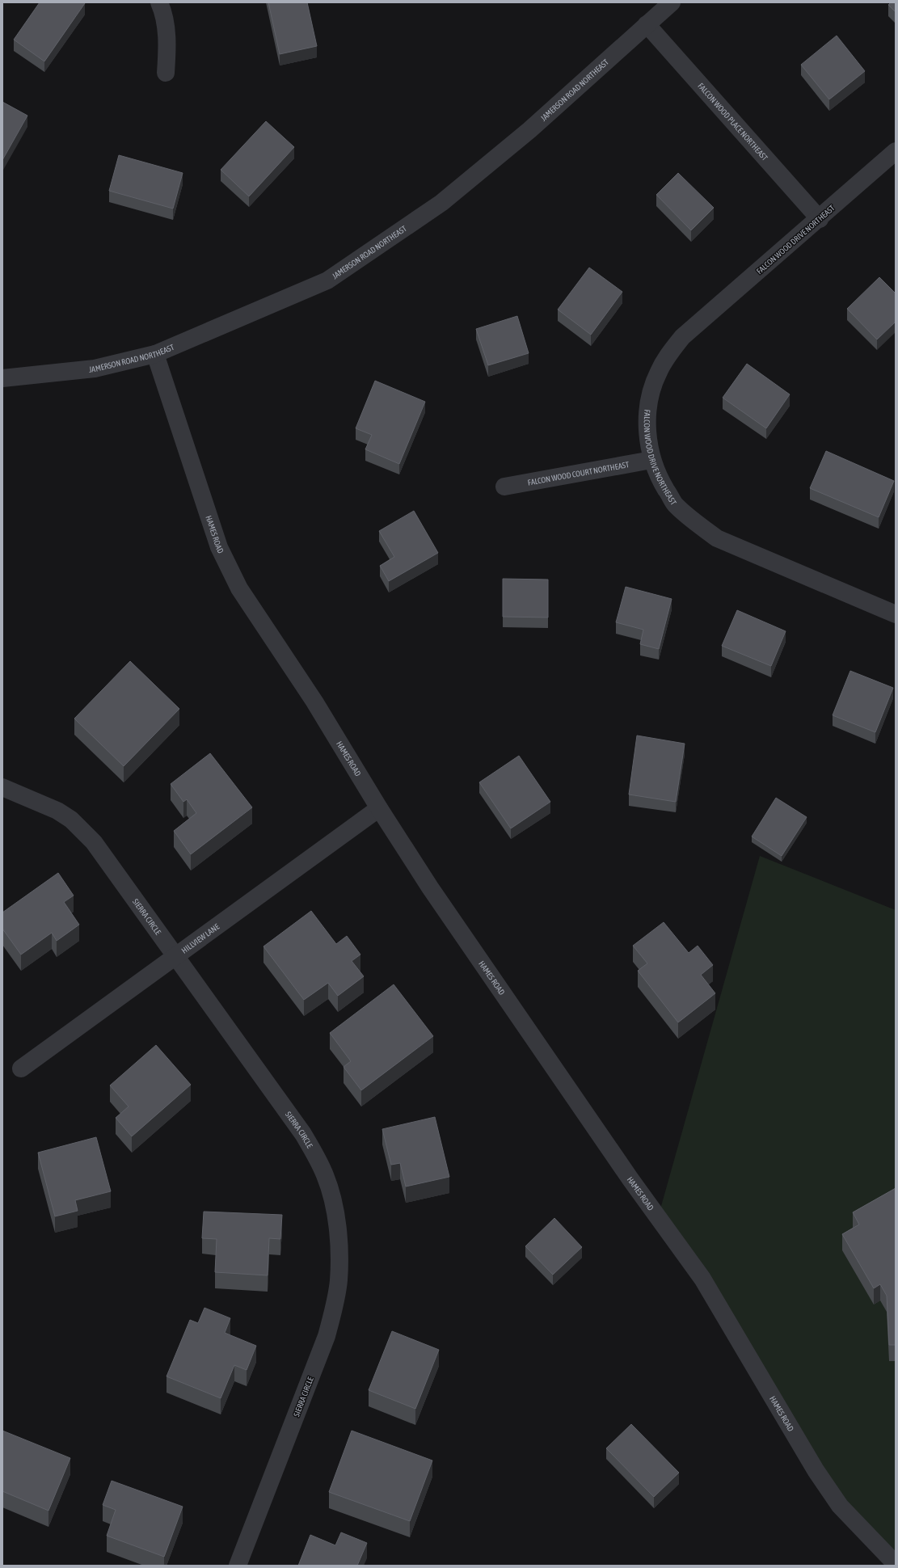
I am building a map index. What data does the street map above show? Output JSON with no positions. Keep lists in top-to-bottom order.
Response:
{
  "streets": {
    "street": [
      "JAMERSON ROAD NORTHEAST",
      "FALCON WOOD PLACE NORTHEAST",
      "FALCON WOOD DRIVE NORTHEAST",
      "FALCON WOOD COURT NORTHEAST",
      "HAMES ROAD",
      "SIERRA CIRCLE",
      "HILLVIEW LANE"
    ]
  },
  "crossings": [
    ["JAMERSON ROAD NORTHEAST", "FALCON WOOD PLACE NORTHEAST"],
    ["JAMERSON ROAD NORTHEAST", "HAMES ROAD"],
    ["FALCON WOOD PLACE NORTHEAST", "FALCON WOOD DRIVE NORTHEAST"],
    ["FALCON WOOD DRIVE NORTHEAST", "FALCON WOOD COURT NORTHEAST"],
    ["HAMES ROAD", "HILLVIEW LANE"],
    ["SIERRA CIRCLE", "HILLVIEW LANE"]
  ]
}
